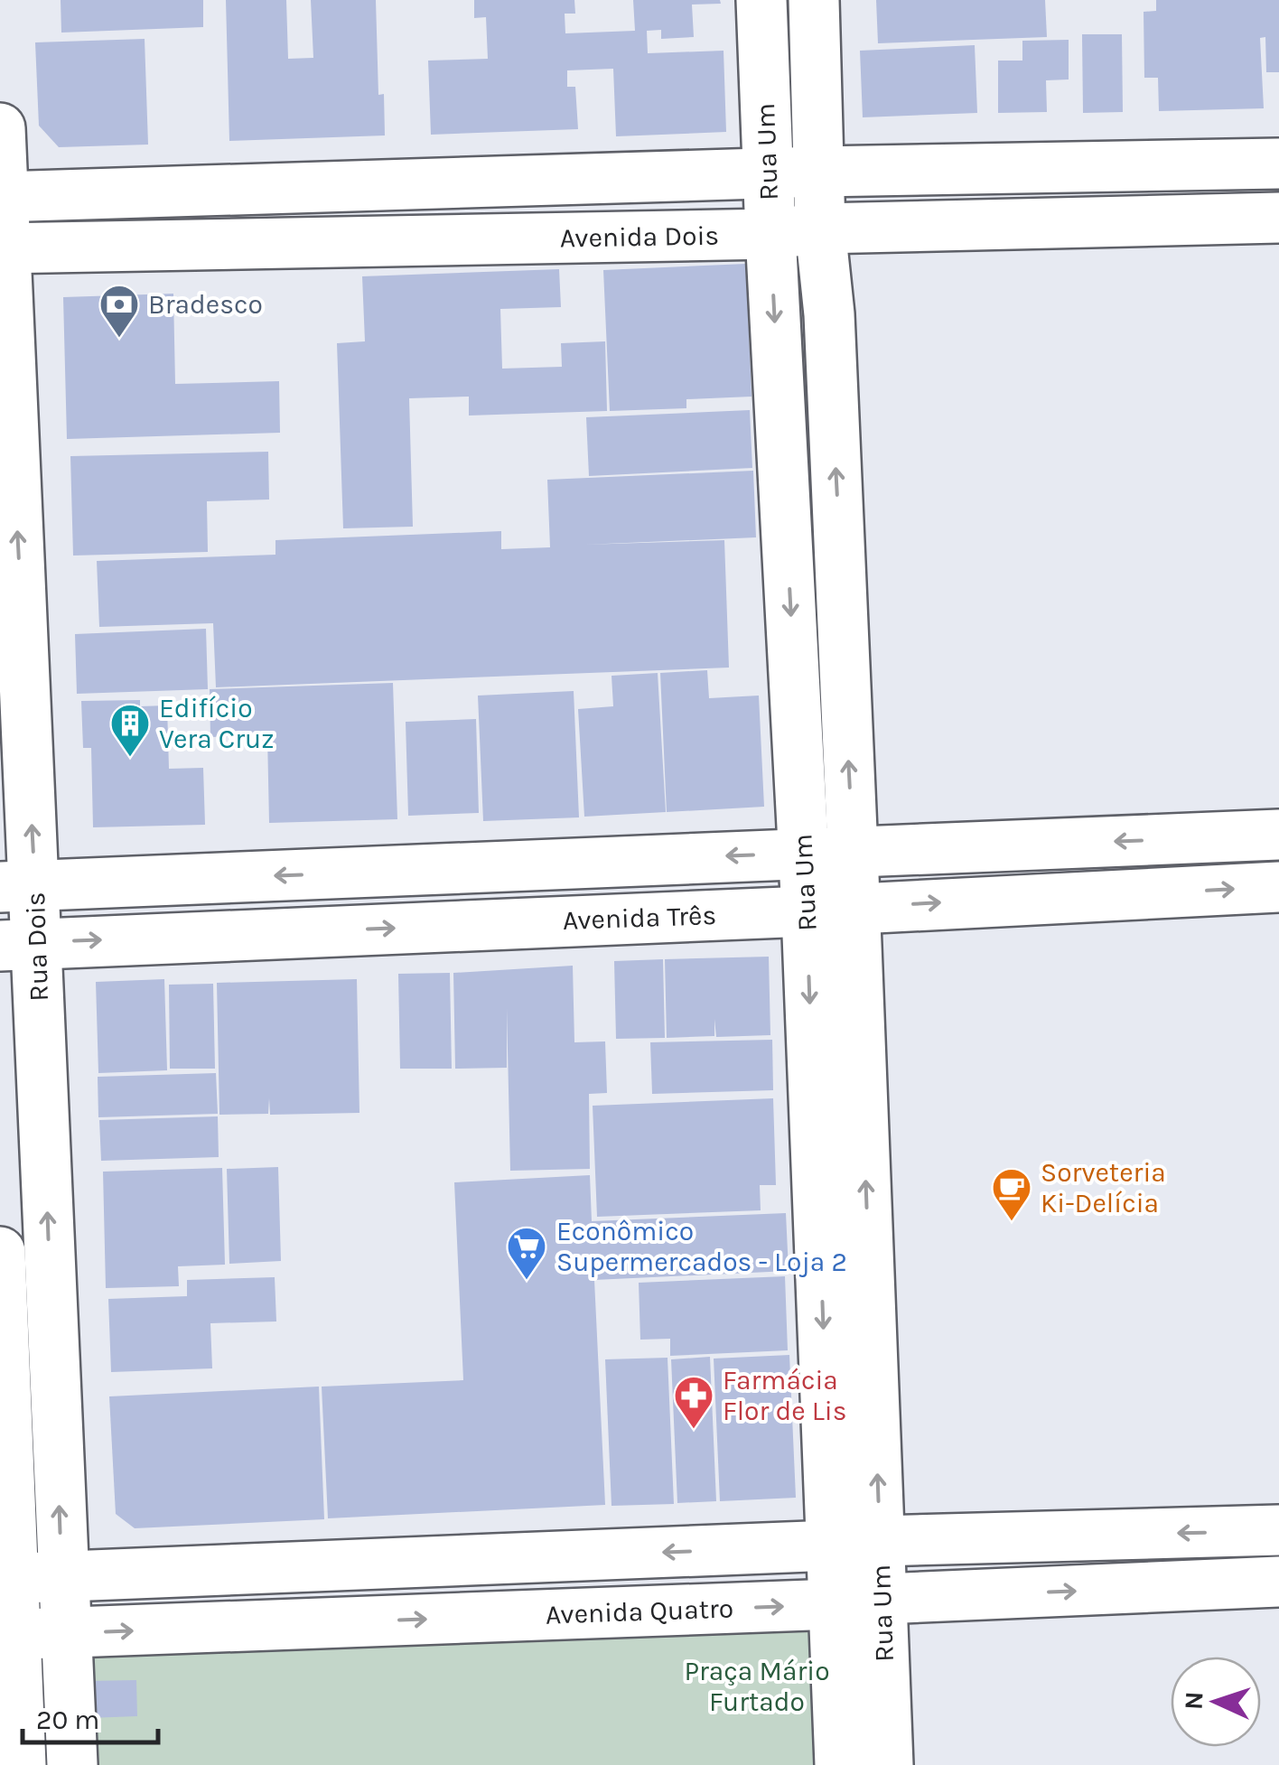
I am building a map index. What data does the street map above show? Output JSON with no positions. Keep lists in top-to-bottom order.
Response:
{
  "streets": {
    "street": [
      "Rua Um",
      "Avenida Dois",
      "Avenida Três",
      "Rua Dois",
      "Avenida Quatro"
    ]
  },
  "crossings": [
    ["Rua Um", "Avenida Dois"],
    ["Rua Um", "Avenida Três"],
    ["Rua Um", "Avenida Quatro"],
    ["Avenida Dois", "Rua Dois"],
    ["Avenida Três", "Rua Dois"],
    ["Rua Dois", "Avenida Quatro"]
  ],
  "one_way": ["Rua Dois"],
  "parks": ["Praça Mário Furtado"],
  "places": {
    "bank": ["Bradesco"],
    "building": ["Edifício Vera Cruz"],
    "cafe": ["Sorveteria Ki-Delícia"],
    "supermarket": ["Econômico Supermercados - Loja 2"],
    "pharmacy": ["Farmácia Flor de Lis"]
  },
  "scale_bar": "20 m",
  "north": "left"
}
